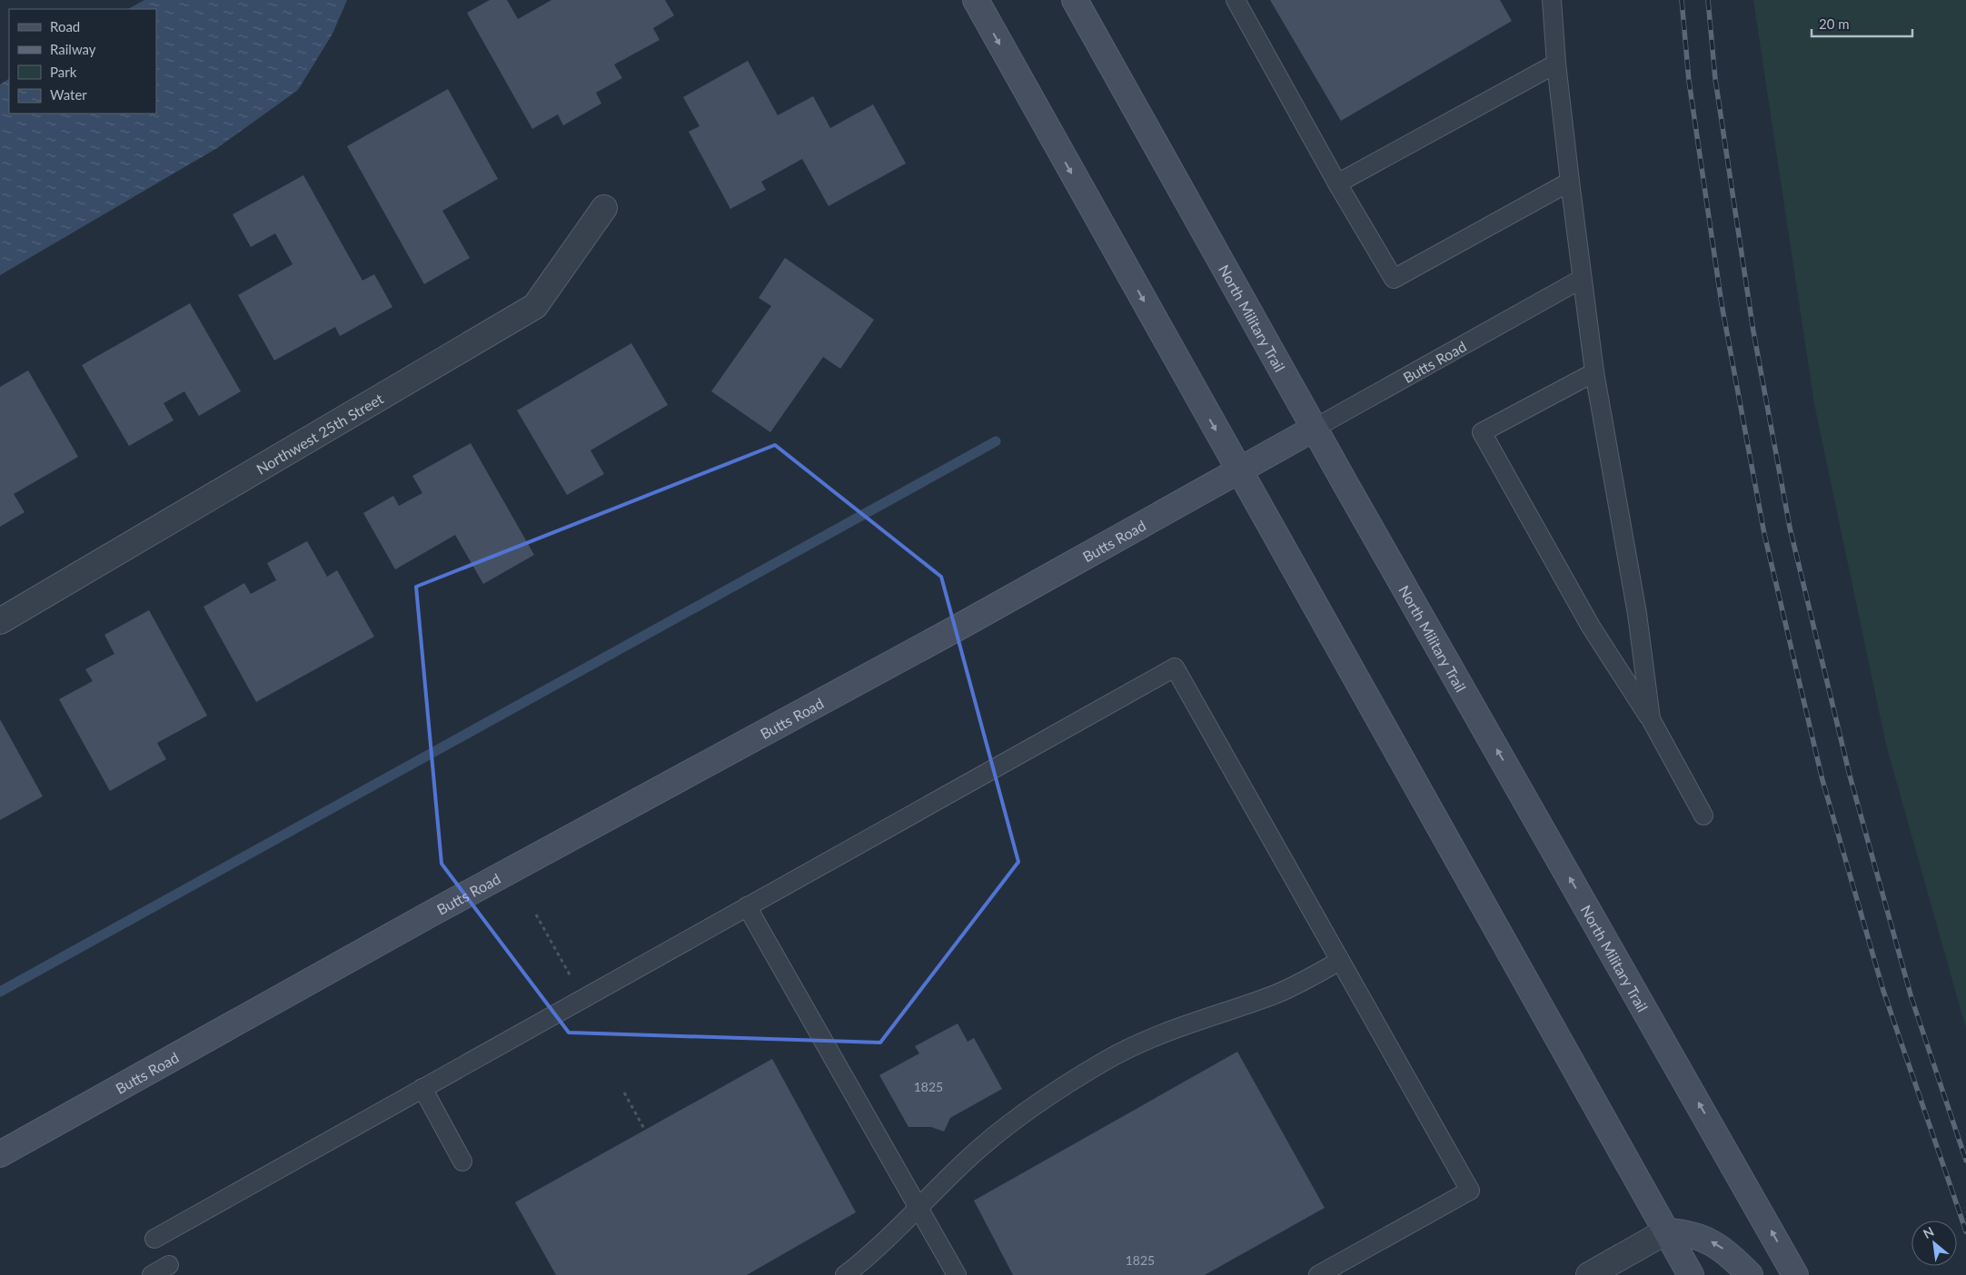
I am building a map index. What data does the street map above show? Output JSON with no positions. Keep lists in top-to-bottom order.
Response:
{
  "streets": {
    "main road": ["North Military Trail", "Butts Road"],
    "street": ["Northwest 25th Street"]
  },
  "crossings": [
    ["North Military Trail", "Butts Road"]
  ],
  "house_numbers": ["1825", "1825"],
  "legend": [
    "Road",
    "Railway",
    "Park",
    "Water"
  ],
  "scale_bar": "20 m",
  "north": "top left"
}
